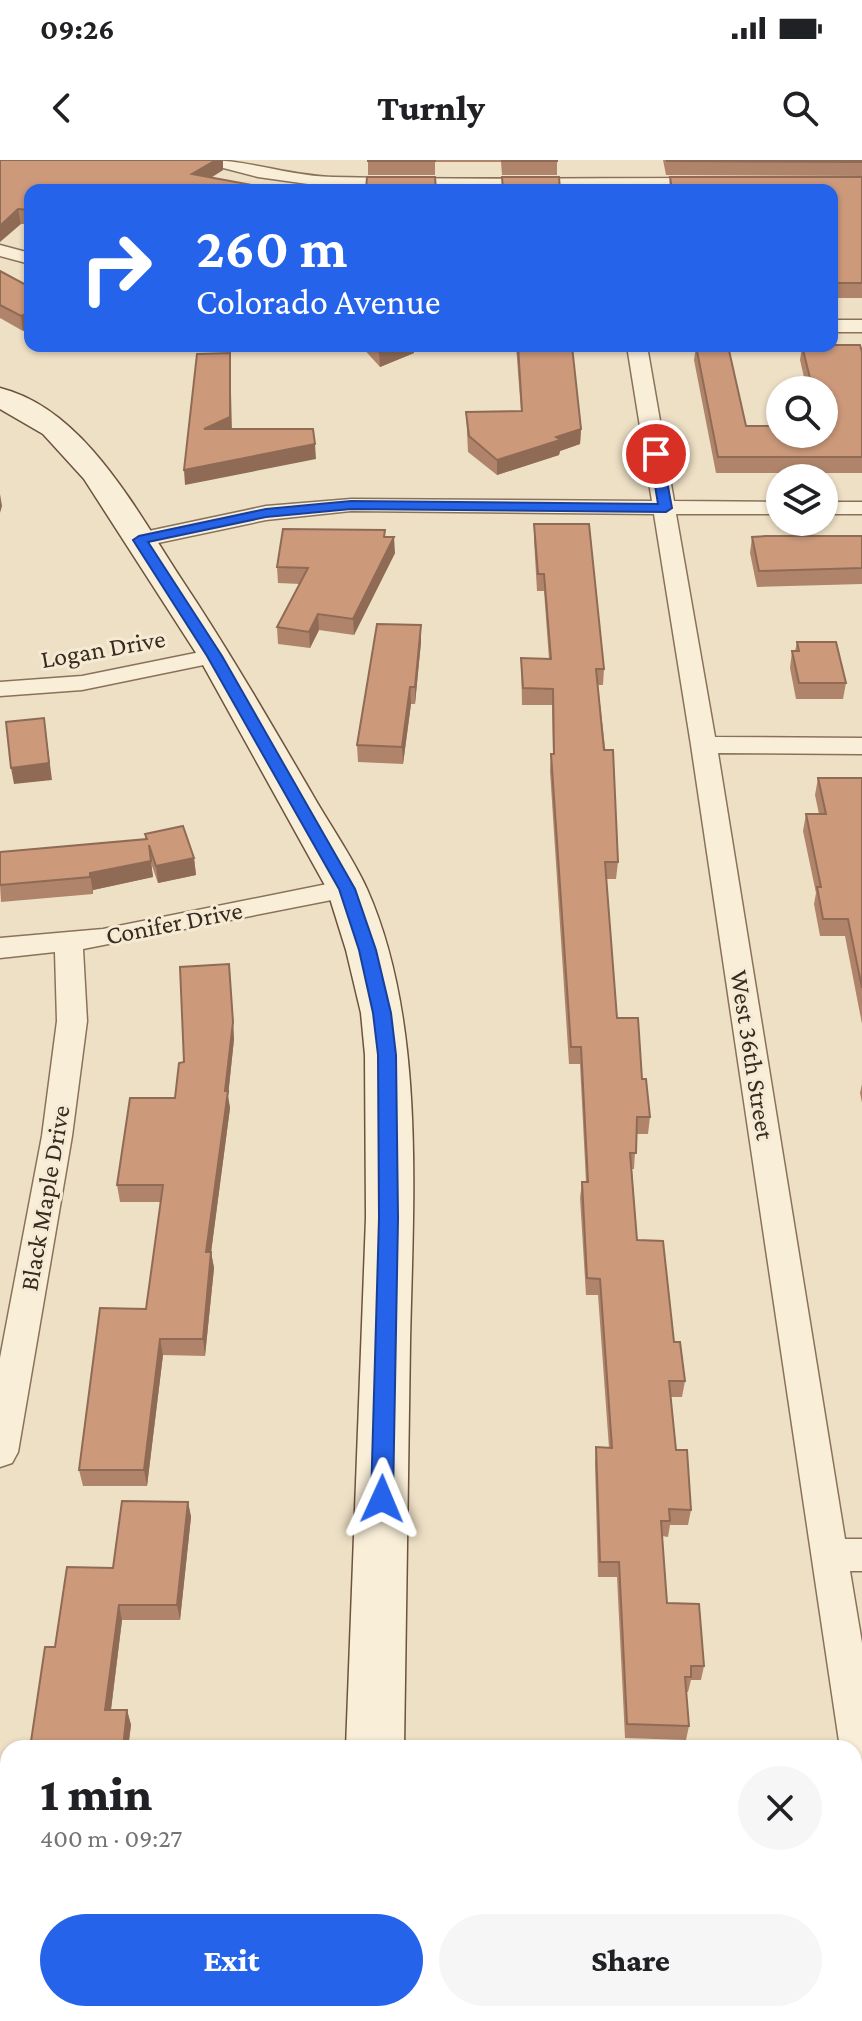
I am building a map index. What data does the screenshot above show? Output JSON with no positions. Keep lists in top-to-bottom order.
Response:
{
  "streets": {
    "street": [
      "Logan Drive",
      "Conifer Drive",
      "West 36th Street",
      "Black Maple Drive"
    ]
  },
  "crossings": [
    ["Conifer Drive", "Black Maple Drive"]
  ],
  "page": {
    "status": "09:26",
    "header": "Turnly",
    "turn": ["260 m", "Colorado Avenue"],
    "heading": ["1 min", "400 m · 09:27"],
    "buttons": ["Exit", "Share"]
  }
}
